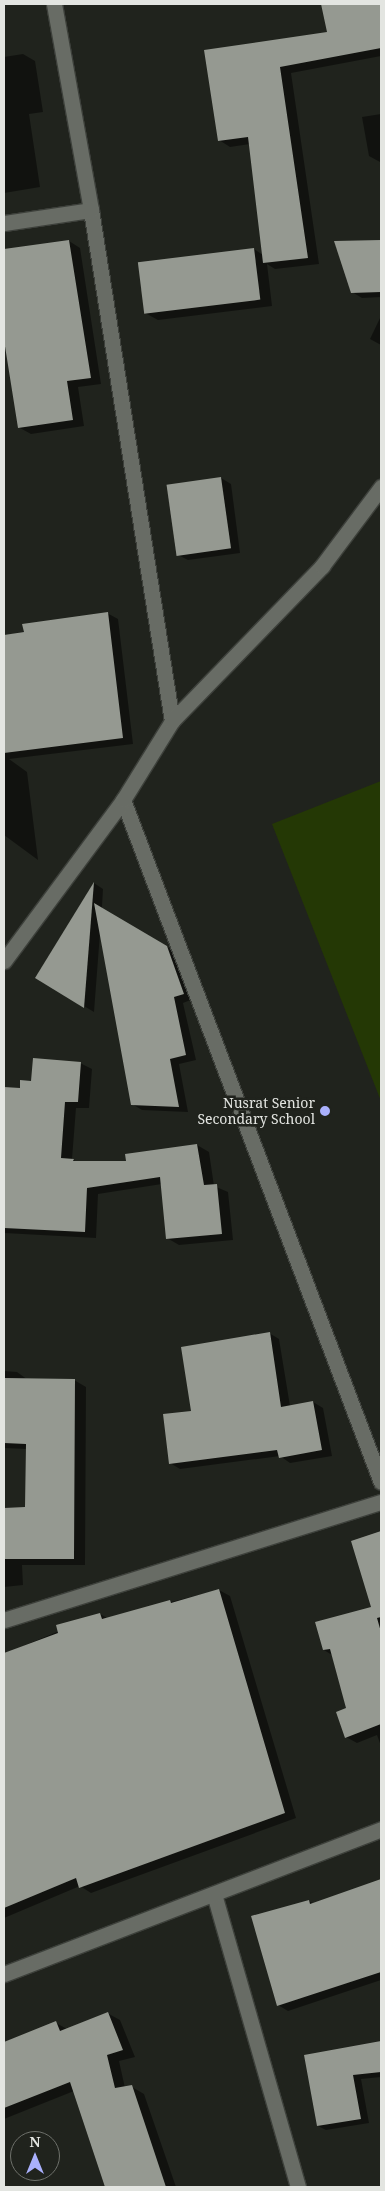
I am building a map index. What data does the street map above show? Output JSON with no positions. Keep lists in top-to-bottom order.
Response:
{
  "places": ["Nusrat Senior Secondary School"],
  "north": "top"
}
